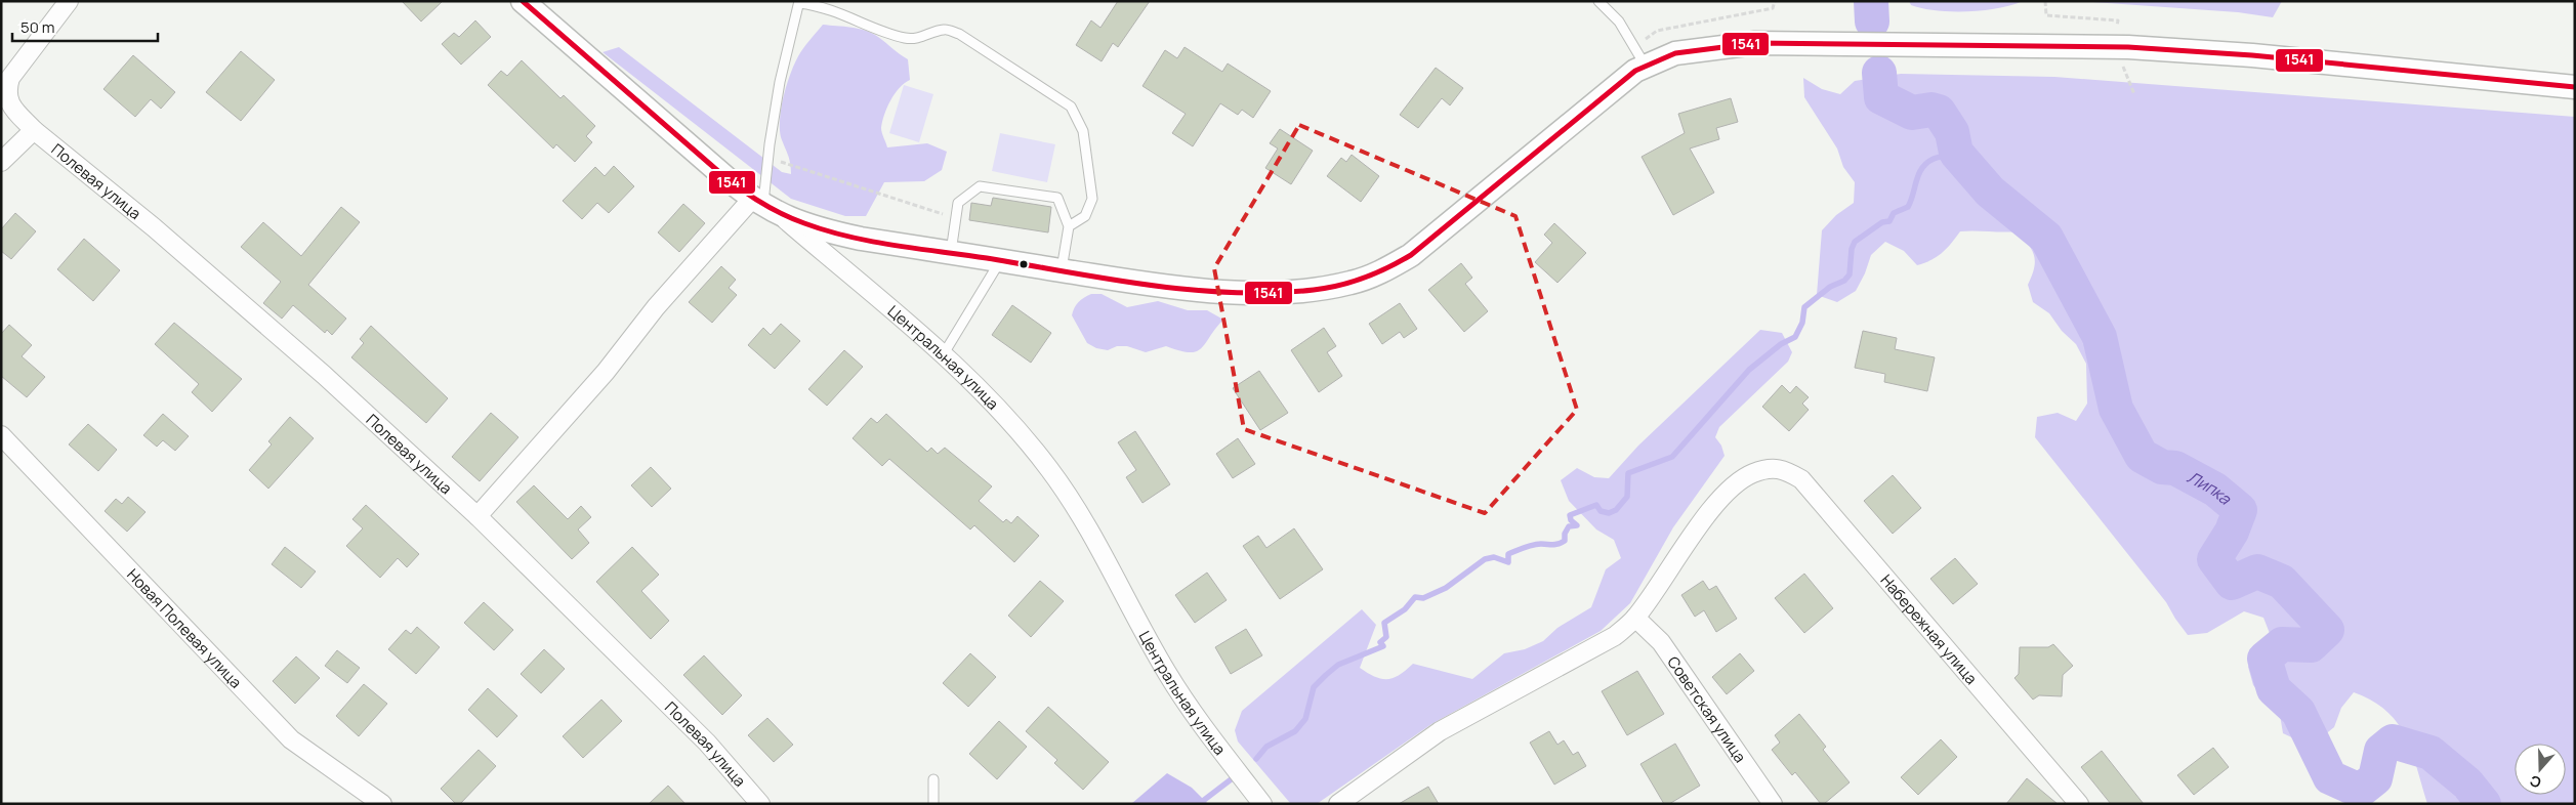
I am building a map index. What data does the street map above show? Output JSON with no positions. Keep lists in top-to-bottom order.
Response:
{
  "streets": {
    "street": [
      "Полевая улица",
      "Центральная улица",
      "Новая Полевая улица",
      "Набережная улица",
      "Советская улица"
    ]
  },
  "crossings": [
    ["Набережная улица", "Советская улица"]
  ],
  "water": ["Липка"],
  "lines": ["transit line 1541"],
  "scale_bar": "50 m",
  "north": "bottom"
}
